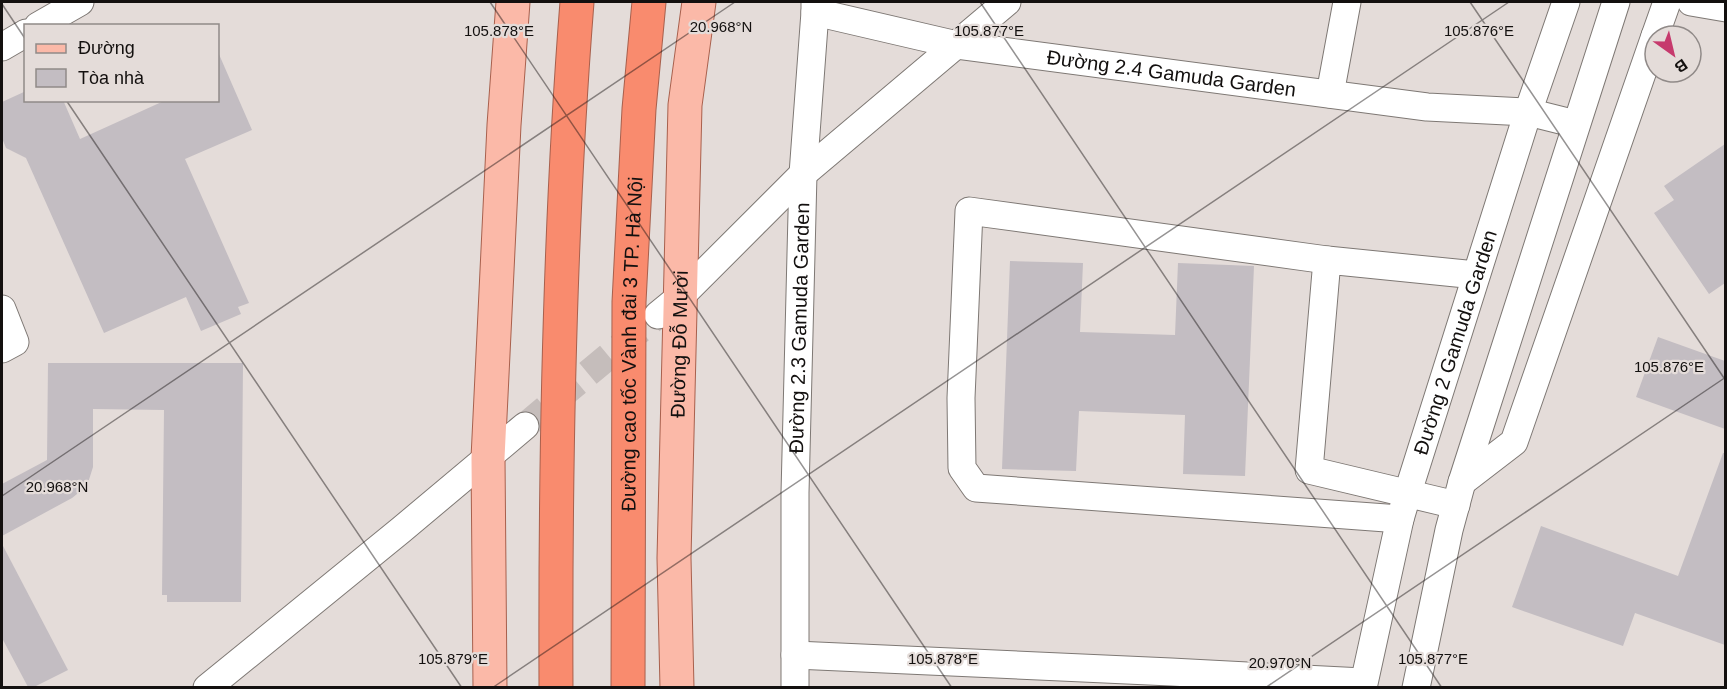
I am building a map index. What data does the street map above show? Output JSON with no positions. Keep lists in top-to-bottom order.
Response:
{
  "streets": {
    "highway": ["Đường cao tốc Vành đai 3 TP. Hà Nội"],
    "main road": ["Đường Đỗ Mười"],
    "street": ["Đường 2.4 Gamuda Garden", "Đường 2.3 Gamuda Garden", "Đường 2 Gamuda Garden"]
  },
  "crossings": [
    ["Đường 2.4 Gamuda Garden", "Đường 2.3 Gamuda Garden"],
    ["Đường 2.4 Gamuda Garden", "Đường 2 Gamuda Garden"]
  ],
  "legend": ["Đường", "Tòa nhà"],
  "north": "bottom right",
  "coordinates": [
    "20.968°N",
    "105.876°E",
    "105.878°E",
    "105.877°E",
    "105.879°E",
    "20.970°N"
  ]
}
